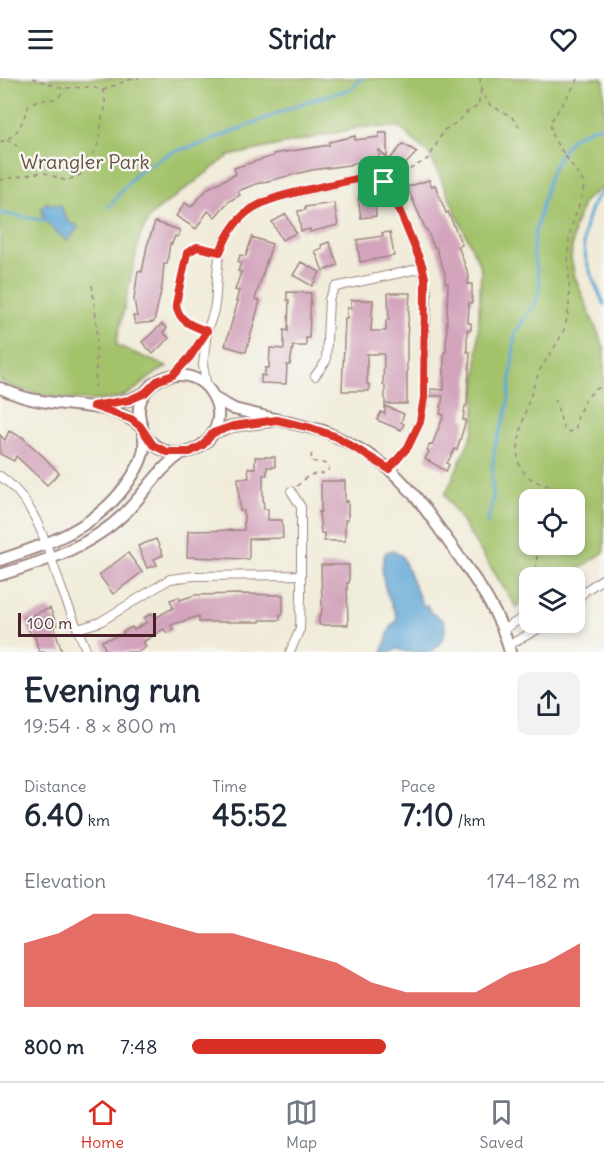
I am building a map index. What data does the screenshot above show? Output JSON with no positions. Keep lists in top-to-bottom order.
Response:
{
  "parks": ["Wrangler Park"],
  "scale_bar": "100 m",
  "page": {
    "header": "Stridr",
    "scale": "100 m",
    "heading": ["Evening run", "19:54 · 8 × 800 m"],
    "stats": [
      ["Distance", "6.40 km"],
      ["Time", "45:52"],
      ["Pace", "7:10 /km"]
    ],
    "chart": ["Elevation", "174–182 m"],
    "list": [
      {
        "name": "800 m",
        "note": "7:48"
      }
    ],
    "tabs": ["Home", "Map", "Saved"]
  }
}
